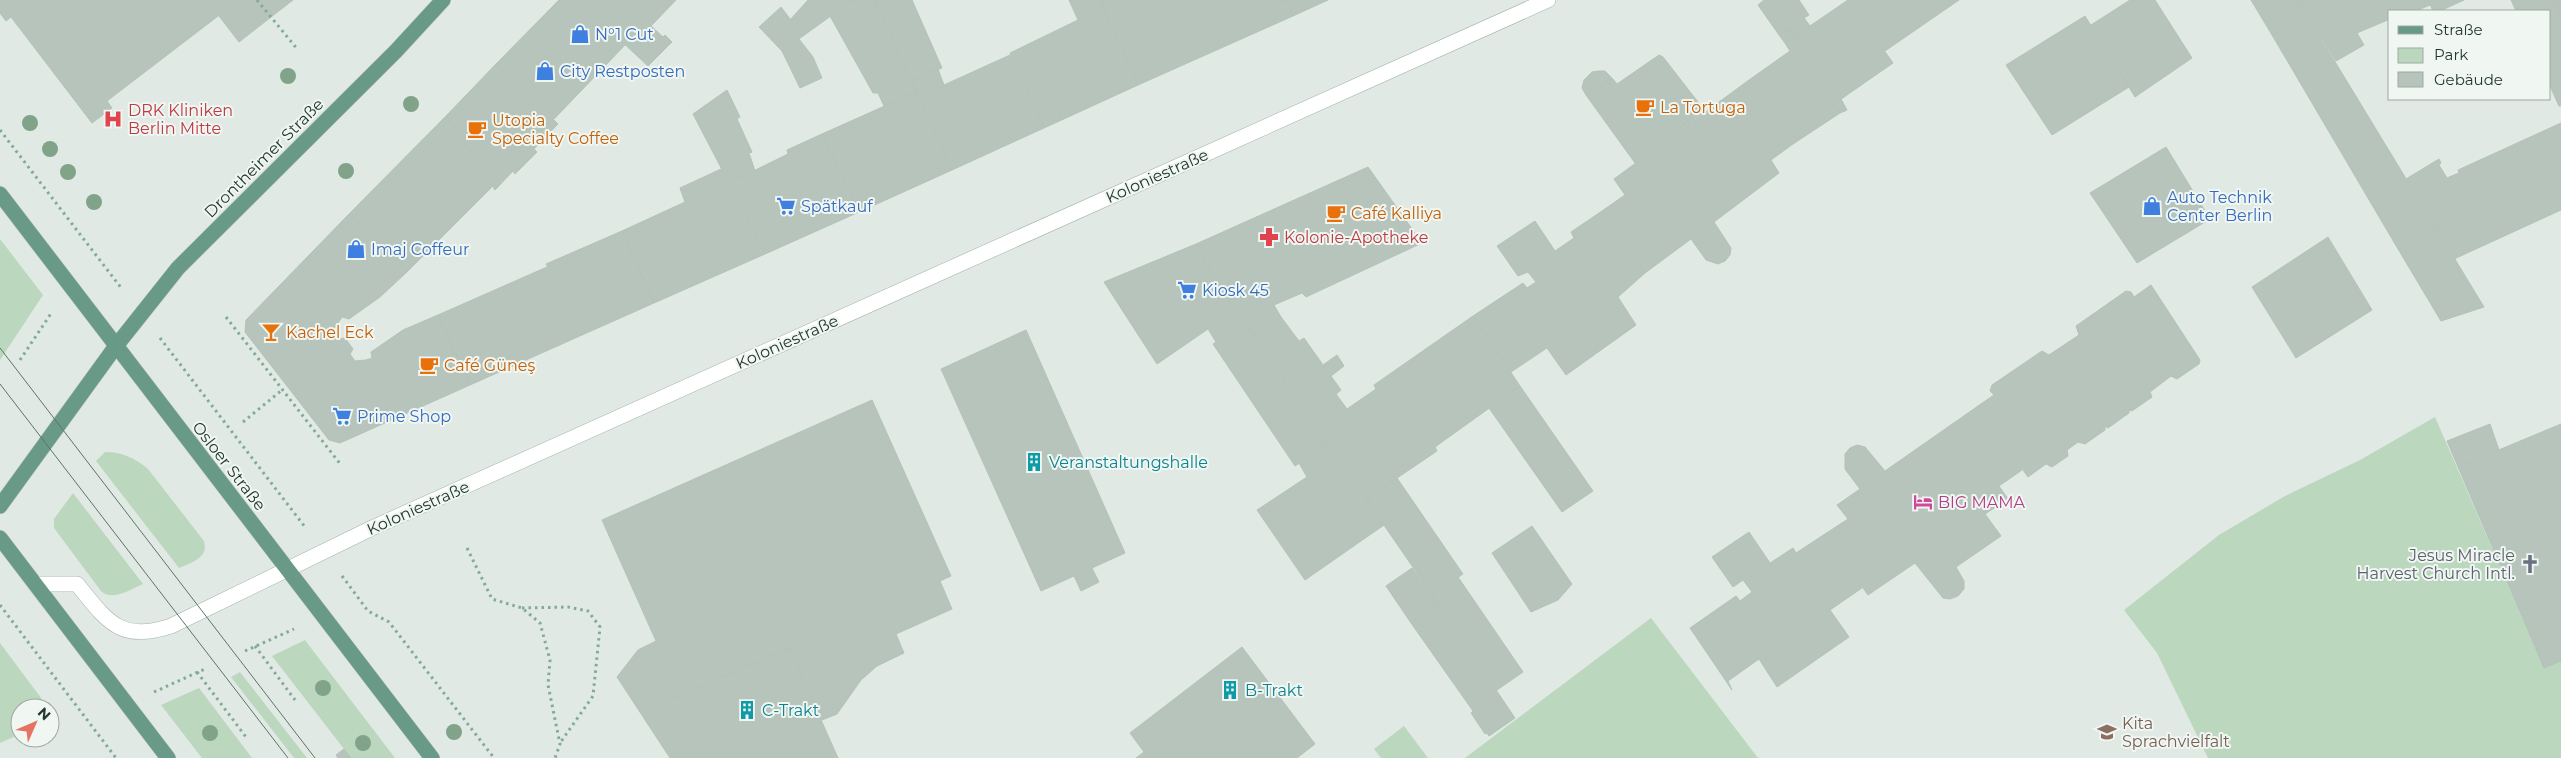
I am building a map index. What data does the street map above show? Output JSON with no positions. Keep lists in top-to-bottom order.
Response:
{
  "streets": {
    "main road": ["Drontheimer Straße", "Osloer Straße"],
    "street": ["Koloniestraße"]
  },
  "crossings": [
    ["Drontheimer Straße", "Osloer Straße"],
    ["Koloniestraße", "Osloer Straße"]
  ],
  "places": {
    "shop": [
      "N°1 Cut",
      "City Restposten",
      "Auto Technik Center Berlin",
      "Imaj Coffeur"
    ],
    "cafe": [
      "La Tortuga",
      "Utopia Specialty Coffee",
      "Café Kalliya",
      "Café Güneş"
    ],
    "hospital": ["DRK Kliniken Berlin Mitte"],
    "supermarket": ["Spätkauf", "Kiosk 45", "Prime Shop"],
    "pharmacy": ["Kolonie-Apotheke"],
    "bar": ["Kachel Eck"],
    "building": ["Veranstaltungshalle", "B-Trakt", "C-Trakt"],
    "hotel": ["BIG MAMA"],
    "church": ["Jesus Miracle Harvest Church Intl."],
    "school or university": ["Kita Sprachvielfalt"]
  },
  "legend": ["Straße", "Park", "Gebäude"],
  "north": "top right"
}
